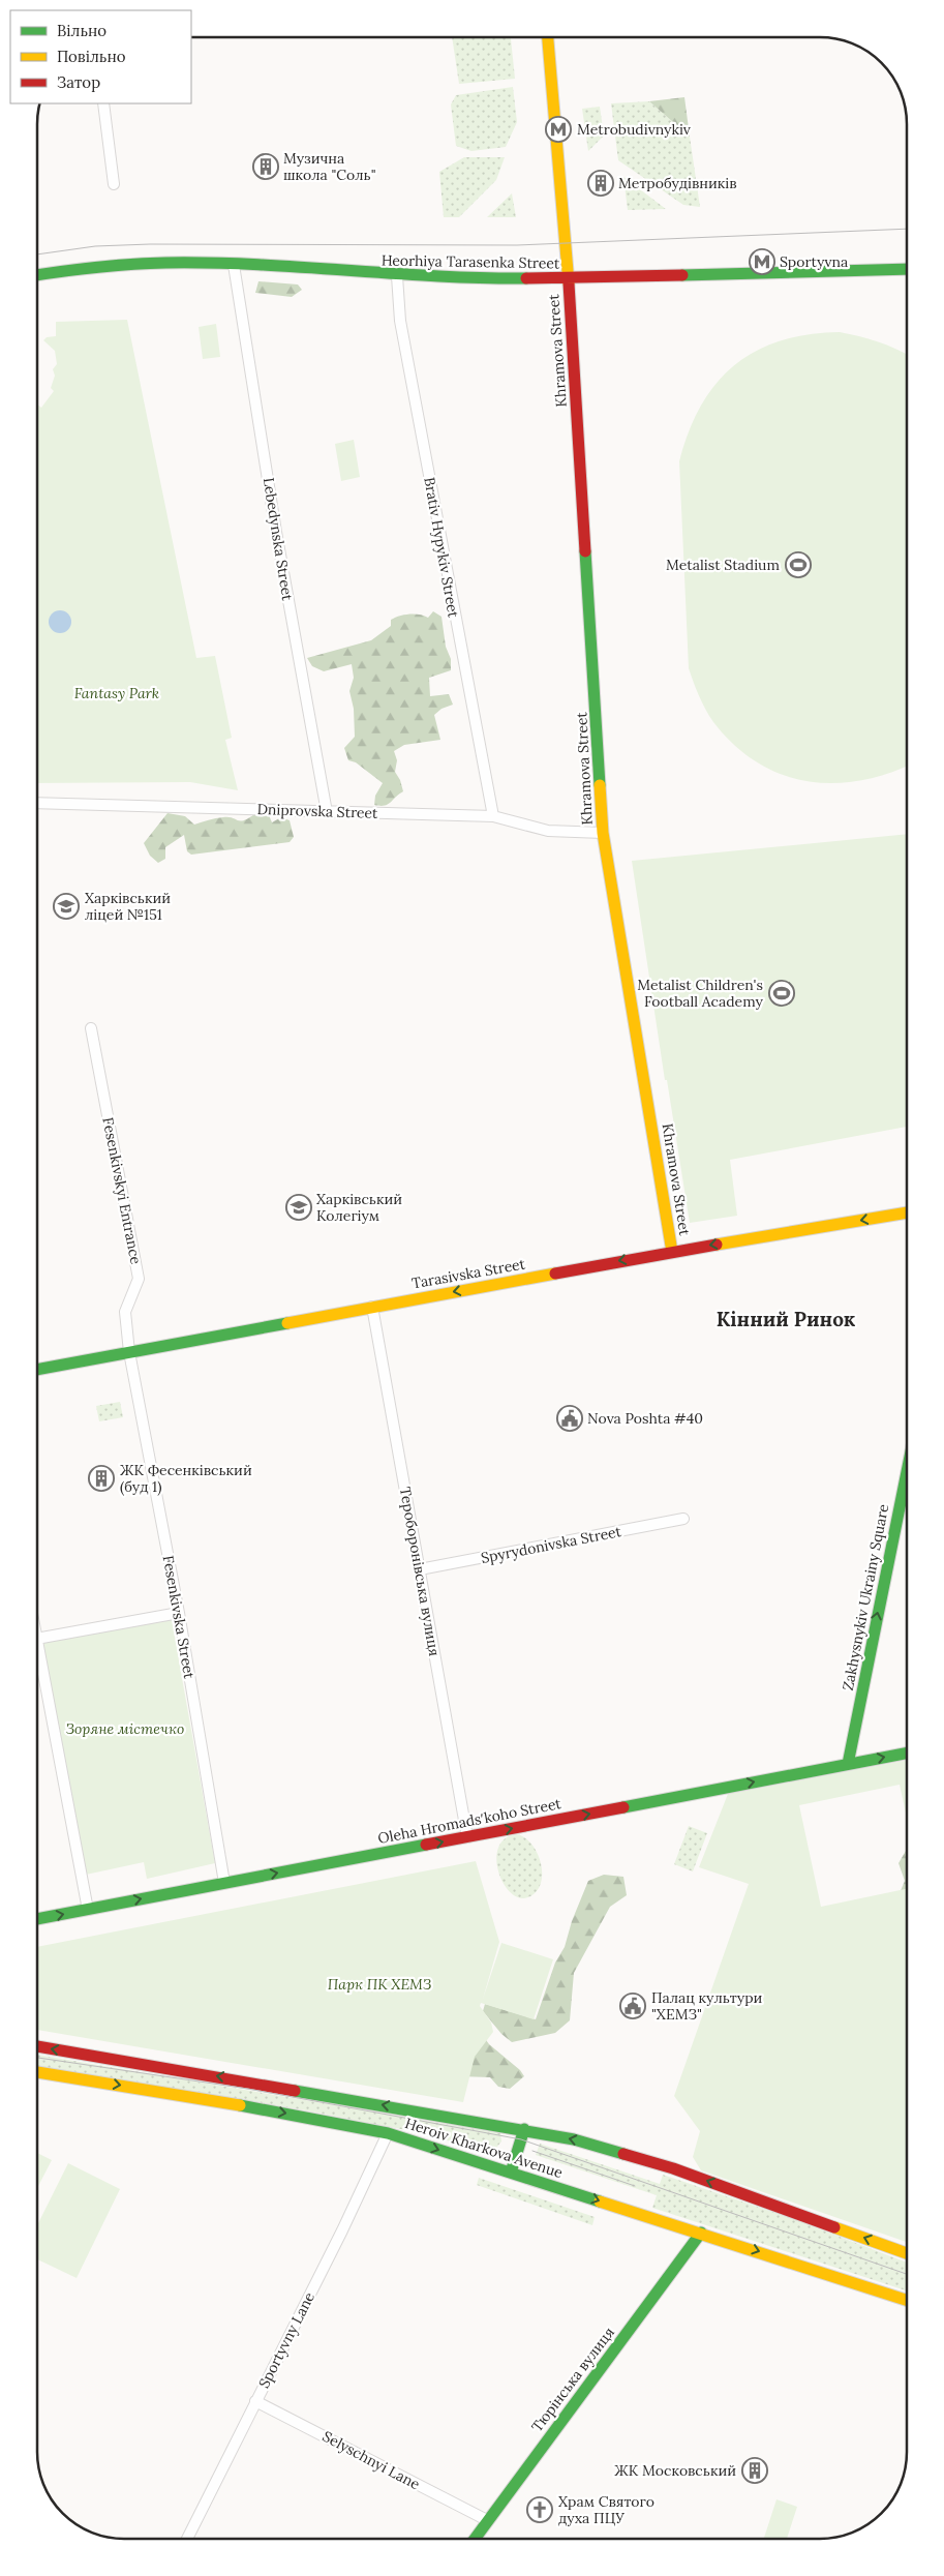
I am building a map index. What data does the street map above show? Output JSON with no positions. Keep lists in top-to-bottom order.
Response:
{
  "streets": {
    "main road": [
      "Heorhiya Tarasenka Street",
      "Khramova Street",
      "Tarasivska Street",
      "Zakhysnykiv Ukrainy Square",
      "Oleha Hromadsʹkoho Street",
      "Heroiv Kharkova Avenue",
      "Тюрінська вулиця"
    ],
    "street": [
      "Lebedynska Street",
      "Brativ Hypykiv Street",
      "Dniprovska Street",
      "Fesenkivskyi Entrance",
      "Spyrydonivska Street",
      "Тероборонівська вулиця",
      "Fesenkivska Street",
      "Sportyvny Lane",
      "Selyschnyi Lane"
    ]
  },
  "crossings": [
    ["Heorhiya Tarasenka Street", "Khramova Street"],
    ["Heorhiya Tarasenka Street", "Lebedynska Street"],
    ["Heorhiya Tarasenka Street", "Brativ Hypykiv Street"],
    ["Khramova Street", "Dniprovska Street"],
    ["Khramova Street", "Tarasivska Street"],
    ["Lebedynska Street", "Dniprovska Street"],
    ["Brativ Hypykiv Street", "Dniprovska Street"],
    ["Fesenkivskyi Entrance", "Tarasivska Street"],
    ["Fesenkivskyi Entrance", "Fesenkivska Street"],
    ["Tarasivska Street", "Тероборонівська вулиця"],
    ["Tarasivska Street", "Fesenkivska Street"],
    ["Spyrydonivska Street", "Тероборонівська вулиця"],
    ["Тероборонівська вулиця", "Oleha Hromadsʹkoho Street"],
    ["Zakhysnykiv Ukrainy Square", "Oleha Hromadsʹkoho Street"],
    ["Fesenkivska Street", "Oleha Hromadsʹkoho Street"],
    ["Heroiv Kharkova Avenue", "Sportyvny Lane"],
    ["Heroiv Kharkova Avenue", "Тюрінська вулиця"],
    ["Sportyvny Lane", "Selyschnyi Lane"],
    ["Тюрінська вулиця", "Selyschnyi Lane"]
  ],
  "one_way": ["Tarasivska Street", "Zakhysnykiv Ukrainy Square", "Oleha Hromadsʹkoho Street"],
  "districts": ["Кінний Ринок"],
  "parks": ["Fantasy Park", "Зоряне містечко", "Парк ПК ХЕМЗ"],
  "places": {
    "metro station": ["Metrobudіvnykіv", "Sportyvna"],
    "building": [
      "Музична школа \"Соль\"",
      "Метробудівників",
      "ЖК Фесенківський (буд 1)",
      "ЖК Московський"
    ],
    "sports": ["Metalist Stadium", "Metalist Children's Football Academy"],
    "school or university": ["Харківський ліцей №151", "Харківський Колегіум"],
    "public building": ["Nova Poshta #40", "Палац культури \"ХЕМЗ\""],
    "church": ["Храм Святого духа ПЦУ"]
  },
  "legend": ["Вільно", "Повільно", "Затор"]
}
